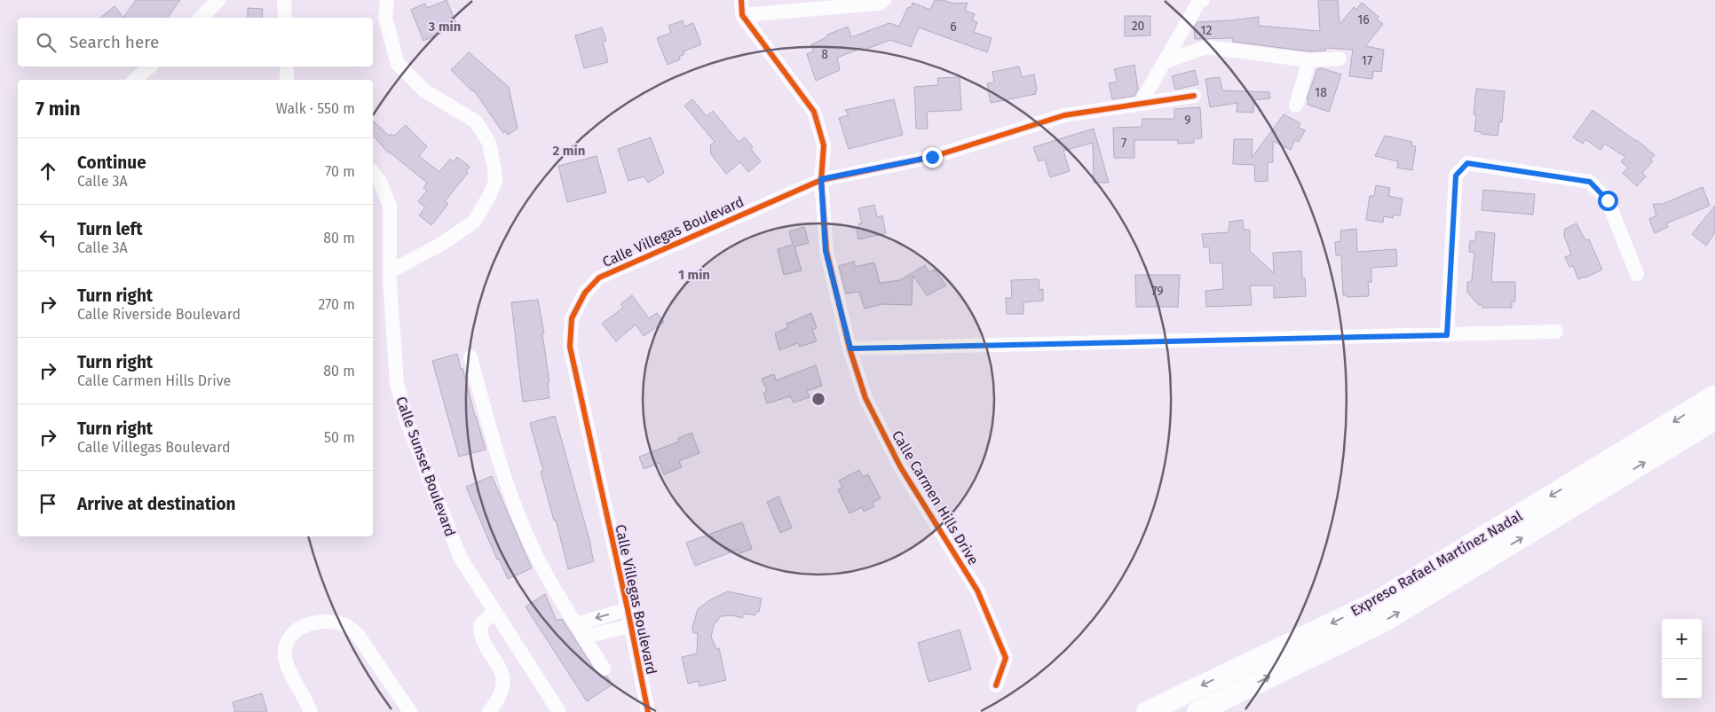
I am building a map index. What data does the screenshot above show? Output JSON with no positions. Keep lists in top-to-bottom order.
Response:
{
  "streets": {
    "highway": ["Expreso Rafael Martínez Nadal"],
    "street": ["Calle Villegas Boulevard", "Calle Sunset Boulevard", "Calle Carmen Hills Drive"]
  },
  "crossings": [
    ["Calle Villegas Boulevard", "Calle Carmen Hills Drive"]
  ],
  "house_numbers": [
    "16",
    "20",
    "6",
    "12",
    "8",
    "17",
    "18",
    "9",
    "7",
    "79"
  ],
  "page": {
    "search": "Search here",
    "heading": ["7 min", "Walk · 550 m"],
    "list": [
      ["Continue", "Calle 3A", "70 m"],
      ["Turn left", "Calle 3A", "80 m"],
      ["Turn right", "Calle Riverside Boulevard", "270 m"],
      ["Turn right", "Calle Carmen Hills Drive", "80 m"],
      ["Turn right", "Calle Villegas Boulevard", "50 m"],
      "Arrive at destination"
    ],
    "map_buttons": ["+", "−"]
  },
  "rings": ["3 min", "2 min", "1 min"]
}
